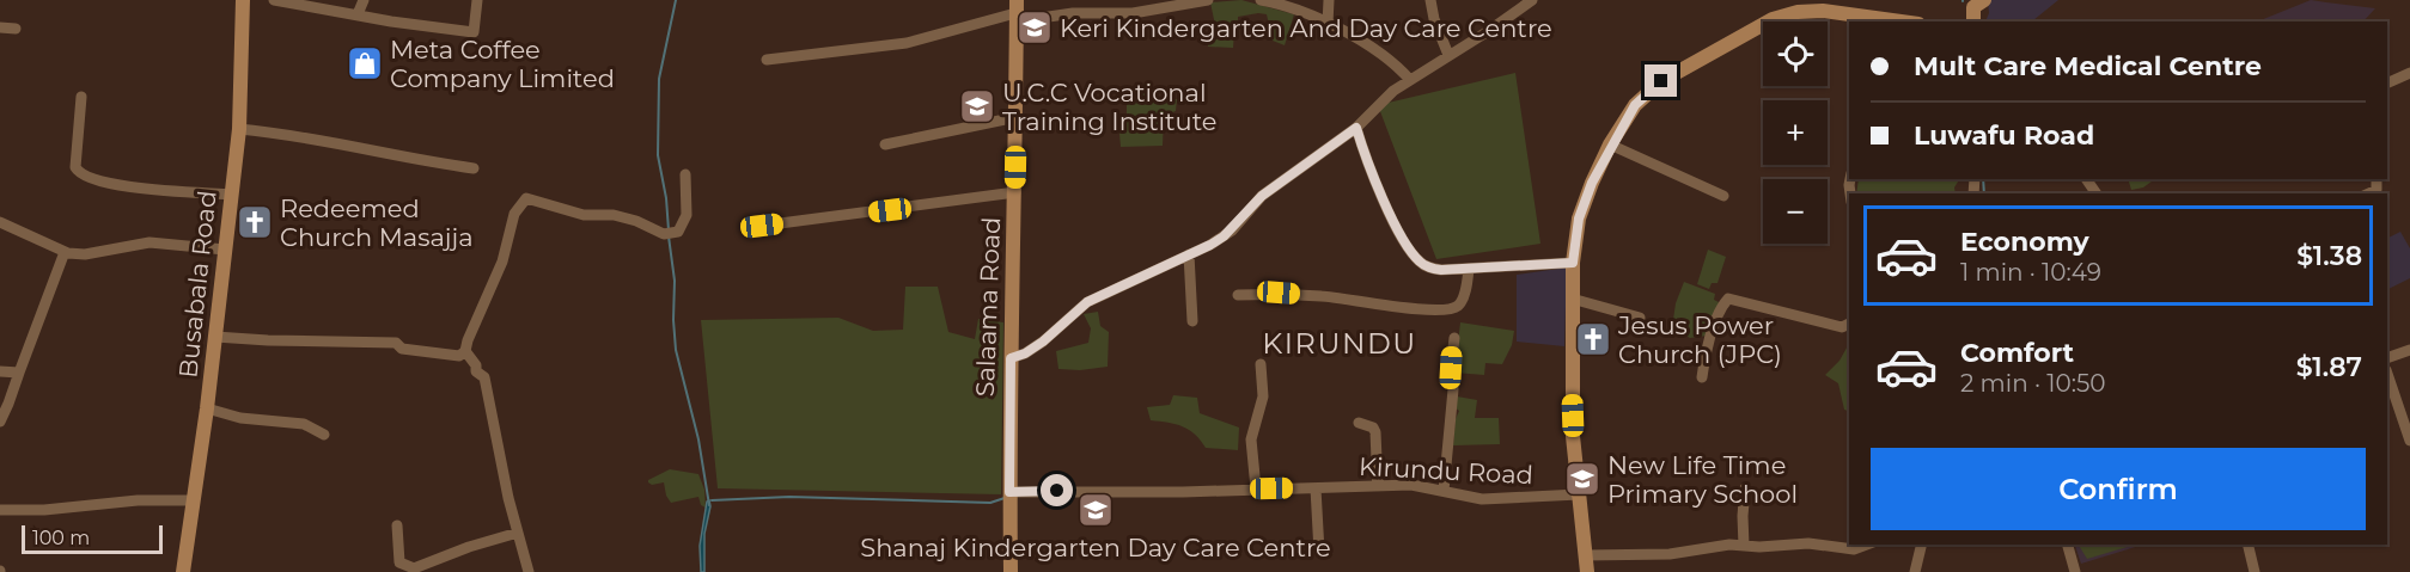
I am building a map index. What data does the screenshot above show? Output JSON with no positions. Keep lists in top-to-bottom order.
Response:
{
  "streets": {
    "street": ["Busabala Road", "Salaama Road", "Kirundu Road"]
  },
  "crossings": [
    ["Salaama Road", "Kirundu Road"]
  ],
  "districts": ["KIRUNDU"],
  "places": {
    "school or university": [
      "Keri Kindergarten And Day Care Centre",
      "U.C.C Vocational Training Institute",
      "New Life Time Primary School",
      "Shanaj Kindergarten Day Care Centre"
    ],
    "shop": ["Meta Coffee Company Limited"],
    "church": ["Redeemed Church Masajja", "Jesus Power Church (JPC)"]
  },
  "scale_bar": "100 m",
  "page": {
    "map_buttons": ["+", "−"],
    "banner": ["Mult Care Medical Centre", "Luwafu Road"],
    "list": [
      {
        "name": "Economy",
        "note": "1 min · 10:49",
        "value": "$1.38"
      },
      {
        "name": "Comfort",
        "note": "2 min · 10:50",
        "value": "$1.87"
      }
    ],
    "buttons": "Confirm",
    "scale": "100 m"
  }
}
